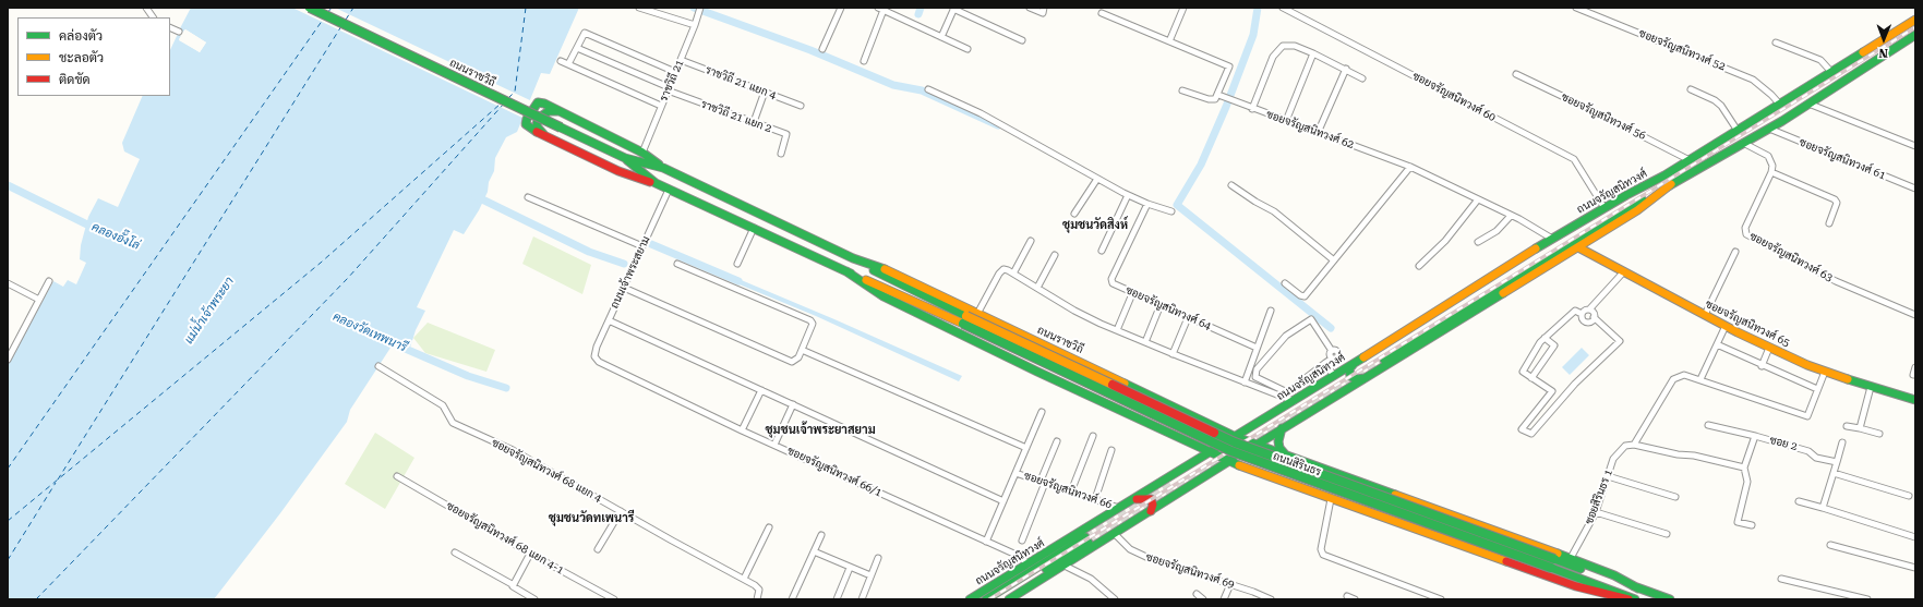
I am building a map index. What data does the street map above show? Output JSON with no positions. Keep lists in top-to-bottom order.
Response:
{
  "streets": {
    "main road": [
      "ถนนราชวิถี",
      "ถนนจรัญสนิทวงศ์",
      "ซอยจรัญสนิทวงศ์ 65",
      "ถนนสิรินธร"
    ],
    "street": [
      "ซอยจรัญสนิทวงศ์ 52",
      "ราชวิถี 21",
      "ราชวิถี 21 แยก 4",
      "ซอยจรัญสนิทวงศ์ 60",
      "ราชวิถี 21 แยก 2",
      "ซอยจรัญสนิทวงศ์ 56",
      "ซอยจรัญสนิทวงศ์ 62",
      "ซอยจรัญสนิทวงศ์ 61",
      "ซอยจรัญสนิทวงศ์ 63",
      "ถนนเจ้าพระสยาม",
      "ซอยจรัญสนิทวงศ์ 64",
      "ซอย 2",
      "ซอยจรัญสนิทวงศ์ 68 แยก 4",
      "ซอยจรัญสนิทวงศ์ 66/1",
      "ซอยจรัญสนิทวงศ์ 66",
      "ซอยสิรินธร 1",
      "ซอยจรัญสนิทวงศ์ 68 แยก 4-1",
      "ซอยจรัญสนิทวงศ์ 69"
    ]
  },
  "crossings": [
    ["ซอยจรัญสนิทวงศ์ 52", "ถนนจรัญสนิทวงศ์"],
    ["ถนนราชวิถี", "ถนนจรัญสนิทวงศ์"],
    ["ถนนราชวิถี", "ถนนเจ้าพระสยาม"],
    ["ถนนราชวิถี", "ถนนสิรินธร"],
    ["ราชวิถี 21", "ราชวิถี 21 แยก 4"],
    ["ราชวิถี 21", "ราชวิถี 21 แยก 2"],
    ["ซอยจรัญสนิทวงศ์ 60", "ถนนจรัญสนิทวงศ์"],
    ["ซอยจรัญสนิทวงศ์ 56", "ถนนจรัญสนิทวงศ์"],
    ["ซอยจรัญสนิทวงศ์ 62", "ถนนจรัญสนิทวงศ์"],
    ["ซอยจรัญสนิทวงศ์ 61", "ถนนจรัญสนิทวงศ์"],
    ["ถนนจรัญสนิทวงศ์", "ซอยจรัญสนิทวงศ์ 65"],
    ["ถนนจรัญสนิทวงศ์", "ถนนสิรินธร"],
    ["ถนนจรัญสนิทวงศ์", "ซอยจรัญสนิทวงศ์ 66/1"],
    ["ถนนจรัญสนิทวงศ์", "ซอยจรัญสนิทวงศ์ 66"],
    ["ถนนจรัญสนิทวงศ์", "ซอยจรัญสนิทวงศ์ 69"],
    ["ถนนเจ้าพระสยาม", "ซอยจรัญสนิทวงศ์ 66/1"],
    ["ถนนสิรินธร", "ซอยสิรินธร 1"]
  ],
  "districts": ["ชุมชนวัดสิงห์", "ชุมชนเจ้าพระยาสยาม", "ชุมชนวัดทเพนารี"],
  "water": ["คลองอั๊งโล่", "แม่น้ำเจ้าพระยา", "คลองวัดเทพนารี"],
  "legend": ["คล่องตัว", "ชะลอตัว", "ติดขัด"],
  "north": "bottom"
}
